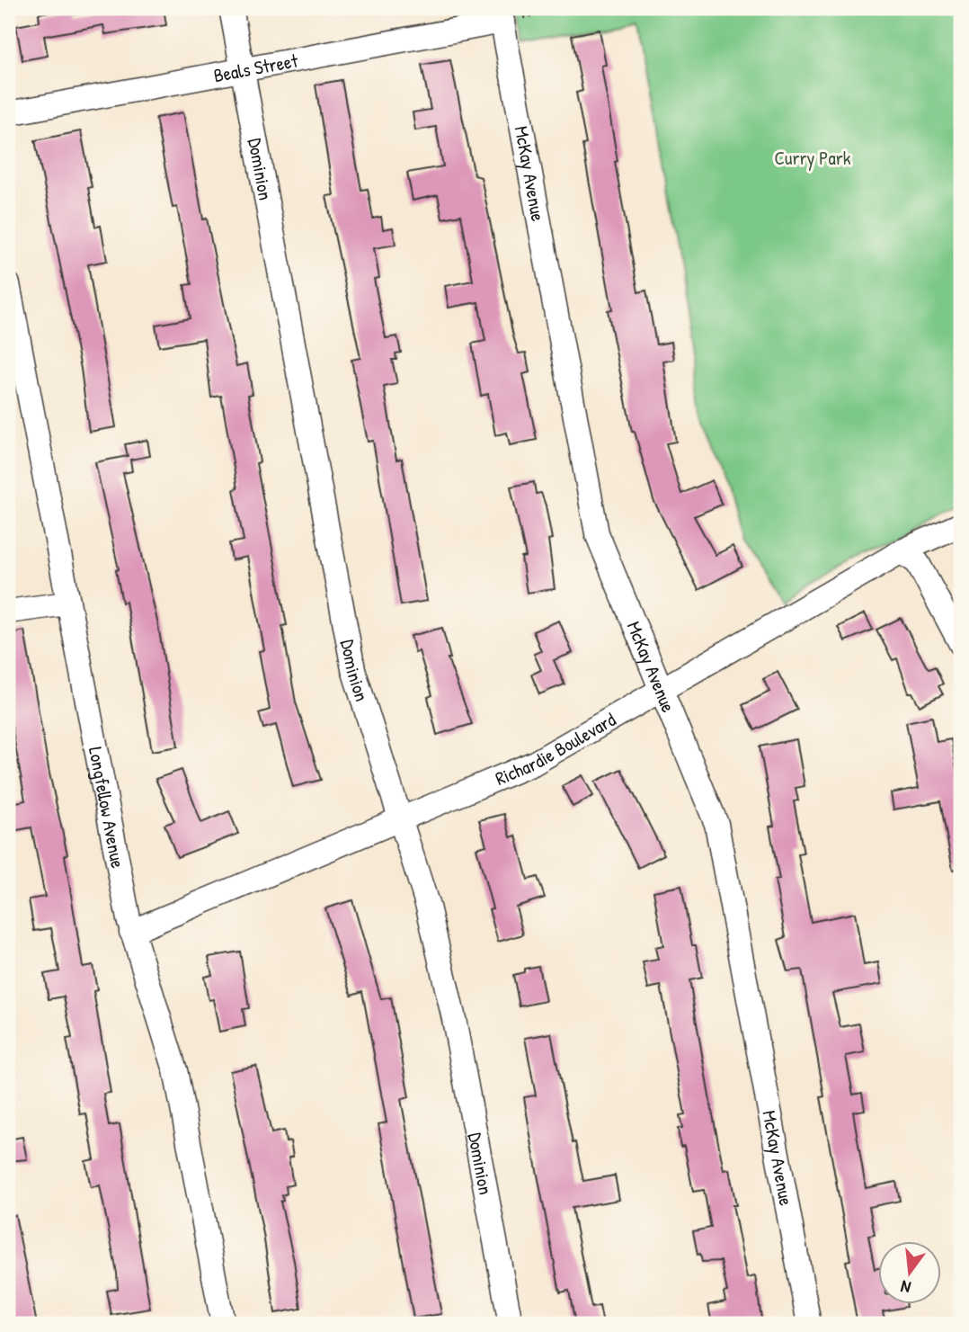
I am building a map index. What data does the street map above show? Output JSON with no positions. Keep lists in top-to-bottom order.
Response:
{
  "streets": {
    "street": [
      "Beals Street",
      "Dominion",
      "McKay Avenue",
      "Richardie Boulevard",
      "Longfellow Avenue"
    ]
  },
  "crossings": [
    ["Beals Street", "Dominion"],
    ["Beals Street", "McKay Avenue"],
    ["Dominion", "Richardie Boulevard"],
    ["McKay Avenue", "Richardie Boulevard"],
    ["Richardie Boulevard", "Longfellow Avenue"]
  ],
  "parks": ["Curry Park"],
  "north": "bottom"
}
